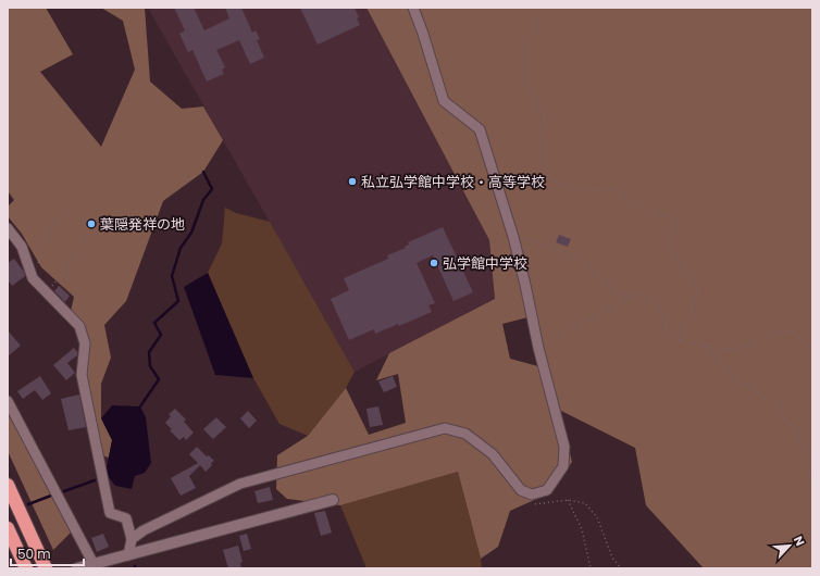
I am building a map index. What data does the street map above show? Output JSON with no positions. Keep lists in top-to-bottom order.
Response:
{
  "places": ["私立弘学館中学校・高等学校", "葉隠発祥の地", "弘学館中学校"],
  "scale_bar": "50 m",
  "north": "top right"
}
